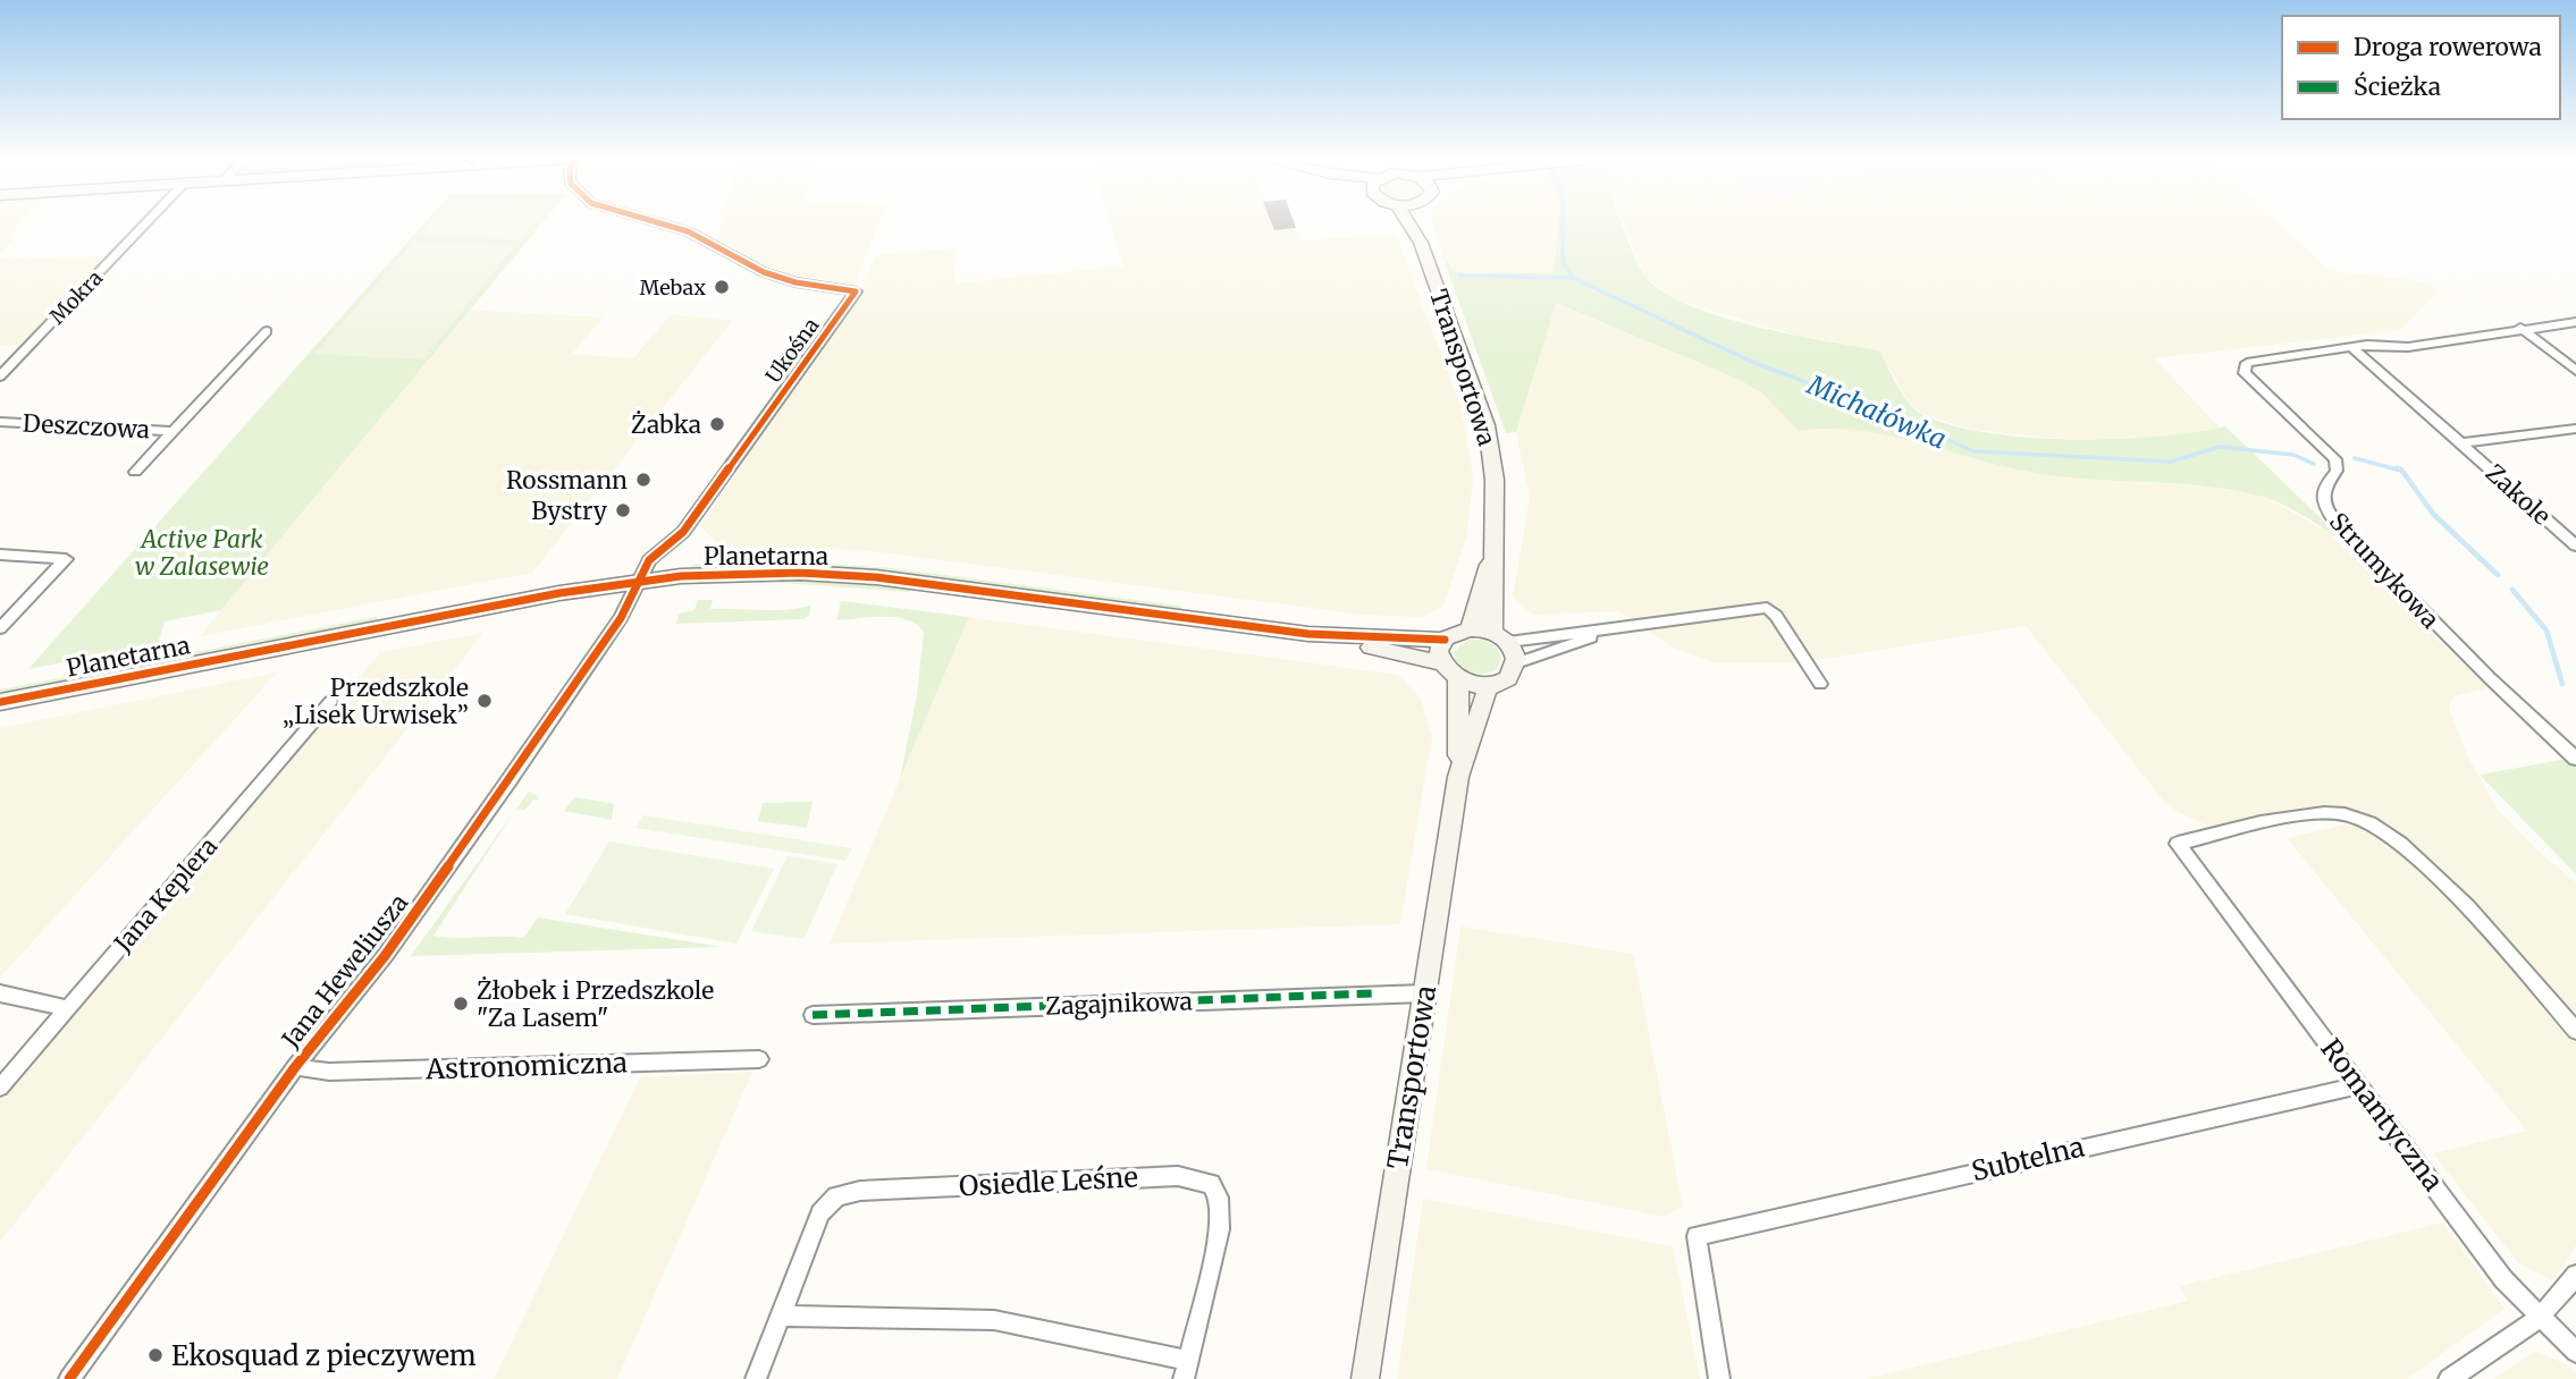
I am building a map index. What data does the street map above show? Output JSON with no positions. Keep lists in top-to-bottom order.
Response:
{
  "streets": {
    "street": [
      "Mokra",
      "Ukośna",
      "Transportowa",
      "Deszczowa",
      "Zakole",
      "Planetarna",
      "Strumykowa",
      "Jana Keplera",
      "Jana Heweliusza",
      "Zagajnikowa",
      "Astronomiczna",
      "Romantyczna",
      "Subtelna",
      "Osiedle Leśne"
    ]
  },
  "crossings": [
    ["Ukośna", "Planetarna"],
    ["Ukośna", "Jana Heweliusza"],
    ["Transportowa", "Planetarna"],
    ["Transportowa", "Zagajnikowa"],
    ["Zakole", "Strumykowa"],
    ["Planetarna", "Jana Heweliusza"],
    ["Jana Heweliusza", "Astronomiczna"],
    ["Romantyczna", "Subtelna"]
  ],
  "water": ["Michałówka"],
  "parks": ["Active Park w Zalasewie"],
  "places": [
    "Mebax",
    "Żabka",
    "Rossmann",
    "Bystry",
    "Przedszkole „Lisek Urwisek”",
    "Żłobek i Przedszkole \"Za Lasem\"",
    "Ekosquad z pieczywem"
  ],
  "legend": ["Droga rowerowa", "Ścieżka"]
}
